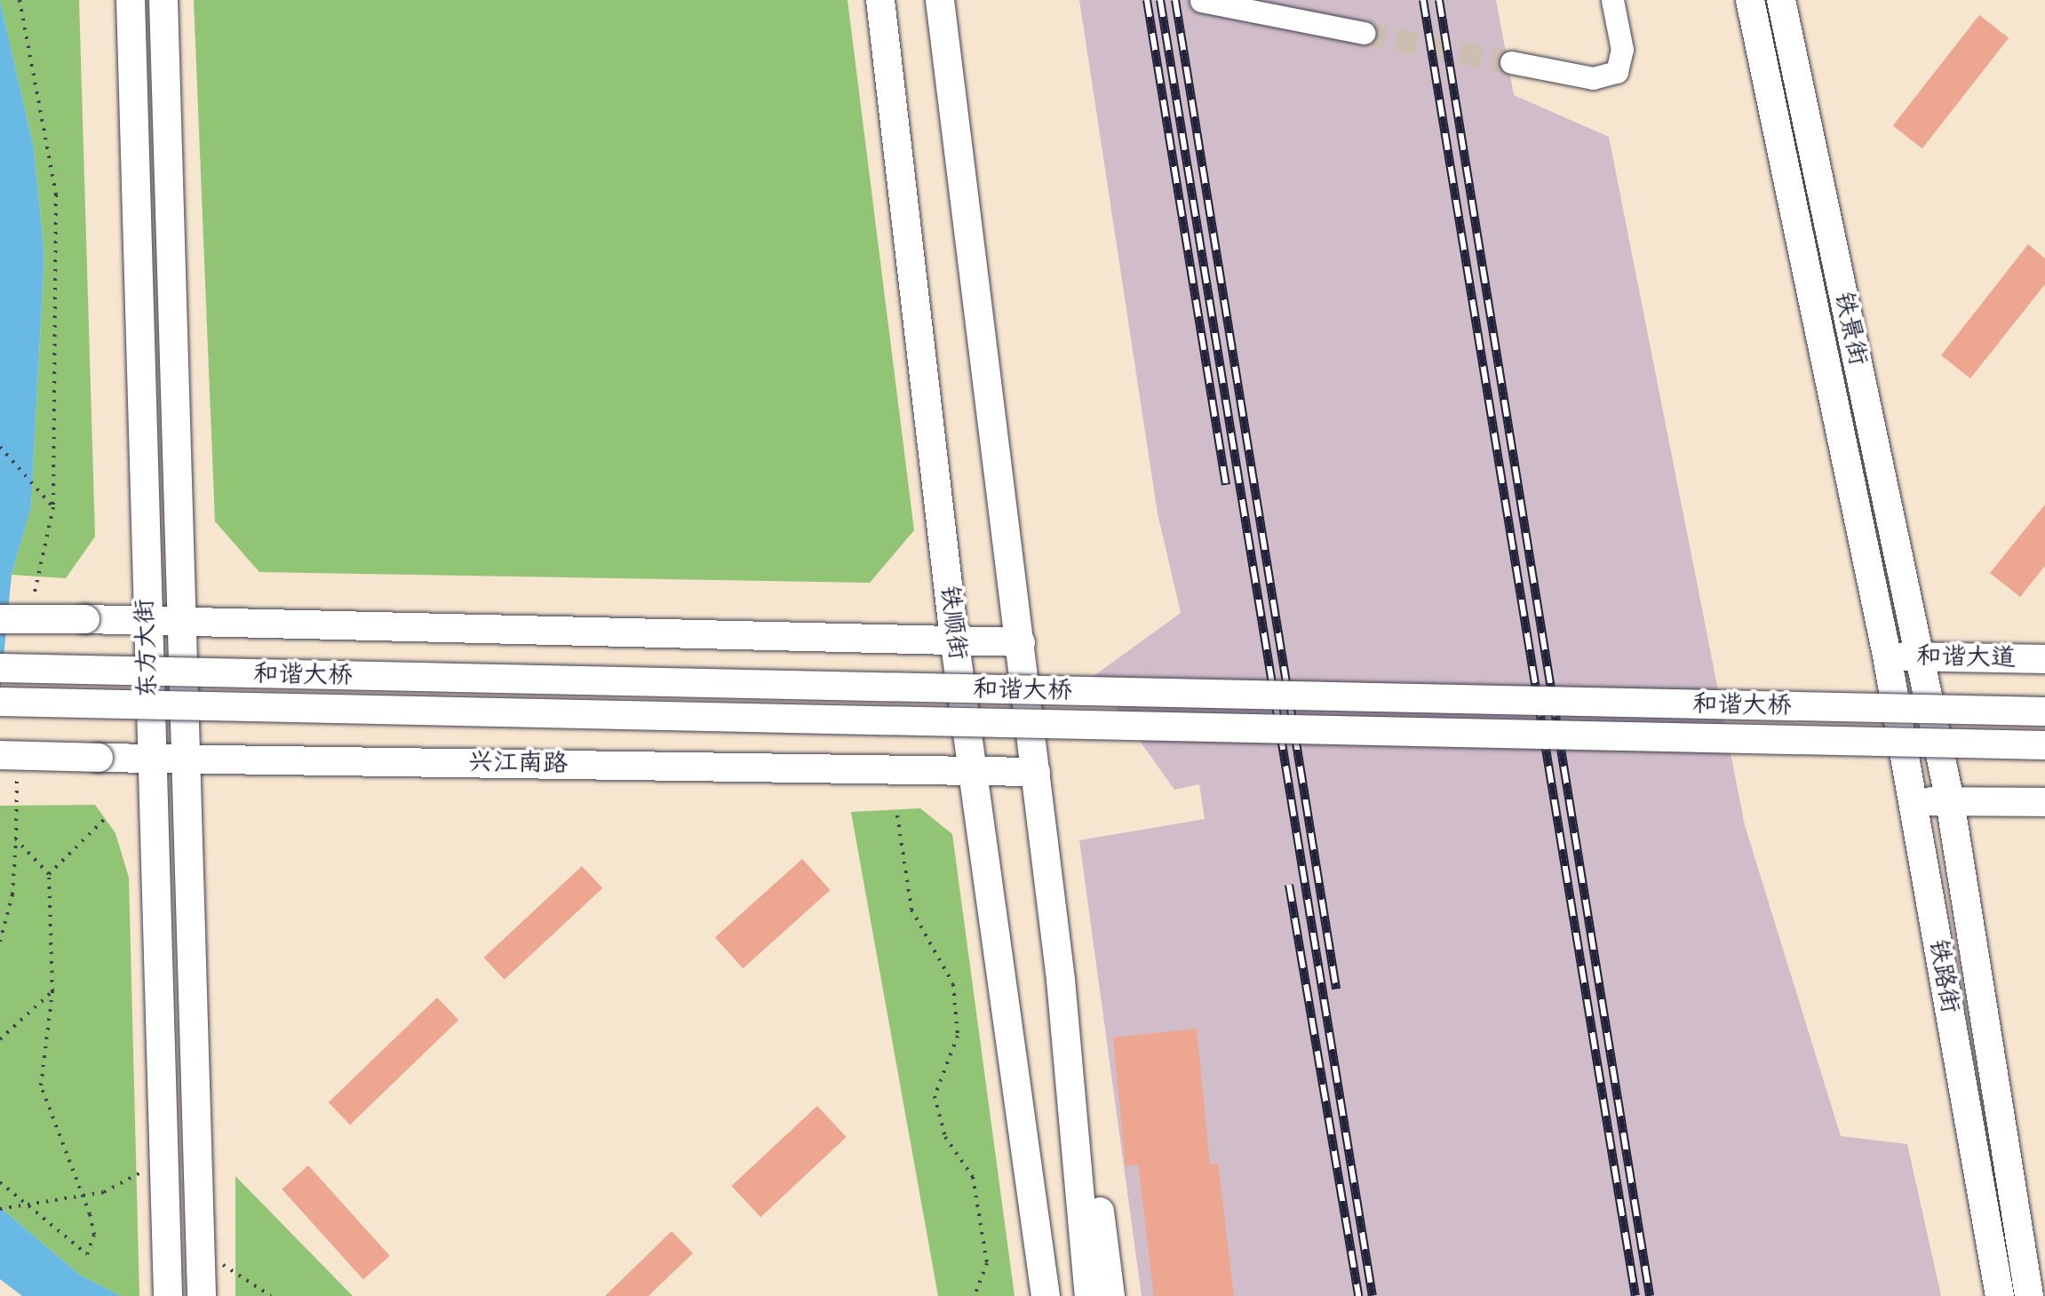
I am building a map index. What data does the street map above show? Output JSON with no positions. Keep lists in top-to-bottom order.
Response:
{
  "streets": {
    "main road": [
      "铁景街",
      "铁顺街",
      "东方大街",
      "和谐大道",
      "和谐大桥",
      "兴江南路",
      "铁路街"
    ]
  },
  "crossings": [
    ["铁景街", "和谐大道"],
    ["铁景街", "铁路街"],
    ["铁顺街", "兴江南路"],
    ["东方大街", "兴江南路"],
    ["和谐大道", "铁路街"]
  ]
}
